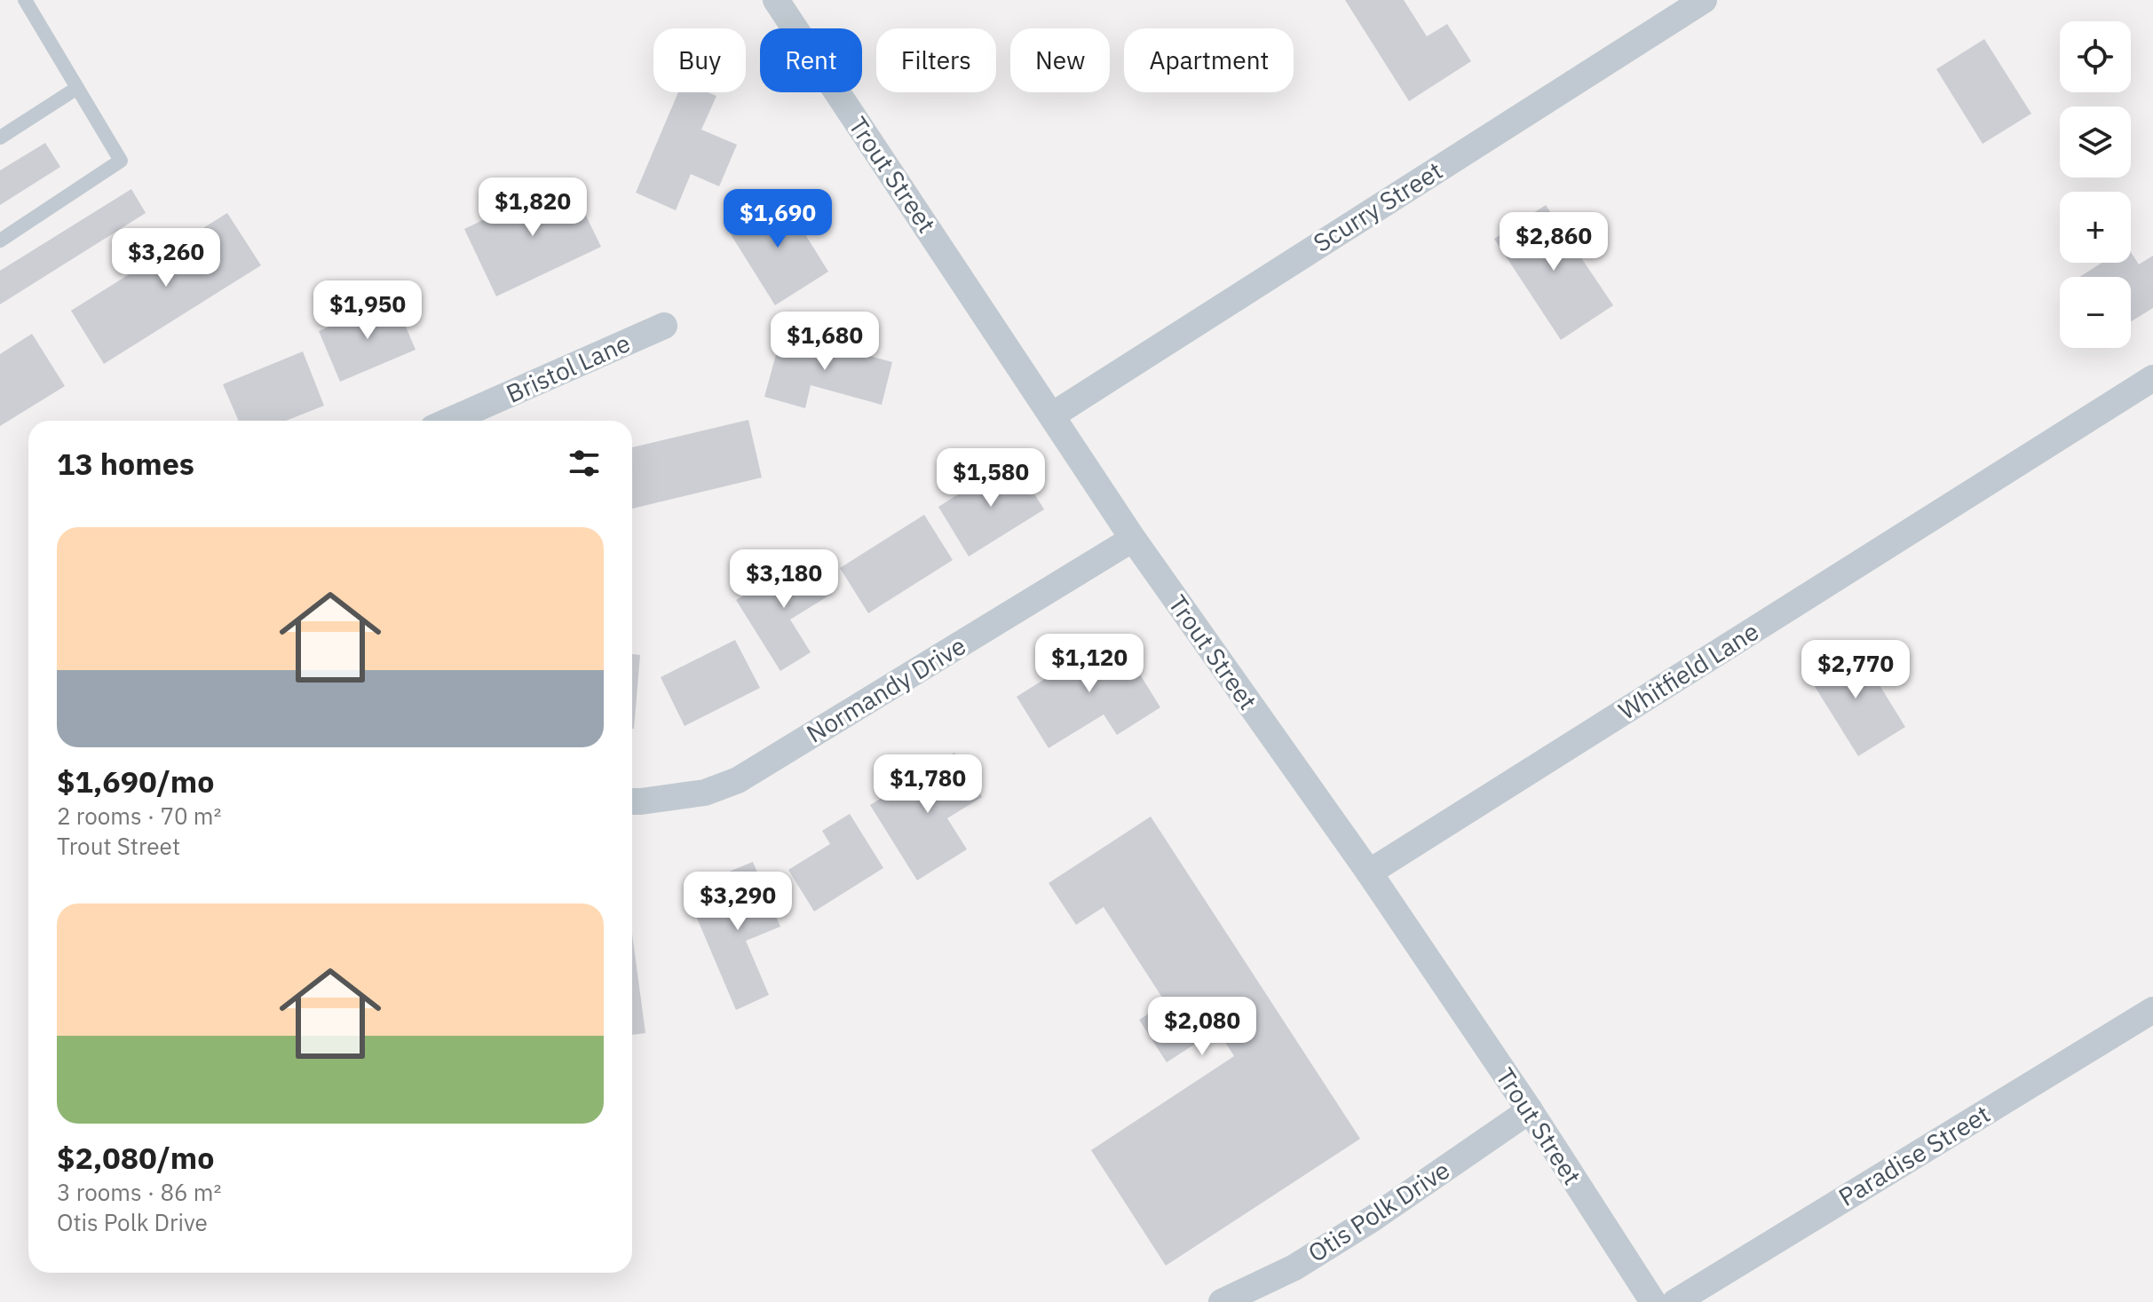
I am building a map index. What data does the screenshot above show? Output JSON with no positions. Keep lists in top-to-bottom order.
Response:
{
  "streets": {
    "street": [
      "Trout Street",
      "Scurry Street",
      "Bristol Lane",
      "Whitfield Lane",
      "Normandy Drive",
      "Paradise Street",
      "Otis Polk Drive"
    ]
  },
  "crossings": [
    ["Trout Street", "Scurry Street"],
    ["Trout Street", "Whitfield Lane"],
    ["Trout Street", "Normandy Drive"],
    ["Trout Street", "Otis Polk Drive"]
  ],
  "page": {
    "map_buttons": ["+", "−"],
    "chip": [
      "Buy",
      "Rent",
      "Filters",
      "New",
      "Apartment"
    ],
    "price": [
      "$1,820",
      "$1,690",
      "$2,860",
      "$3,260",
      "$1,950",
      "$1,680",
      "$1,580",
      "$3,180",
      "$1,120",
      "$2,770",
      "$1,780",
      "$3,290",
      "$2,080"
    ],
    "heading": "13 homes",
    "list": [
      {
        "name": "$1,690/mo",
        "note": "2 rooms · 70 m² · Trout Street"
      },
      {
        "name": "$2,080/mo",
        "note": "3 rooms · 86 m² · Otis Polk Drive"
      }
    ]
  }
}
